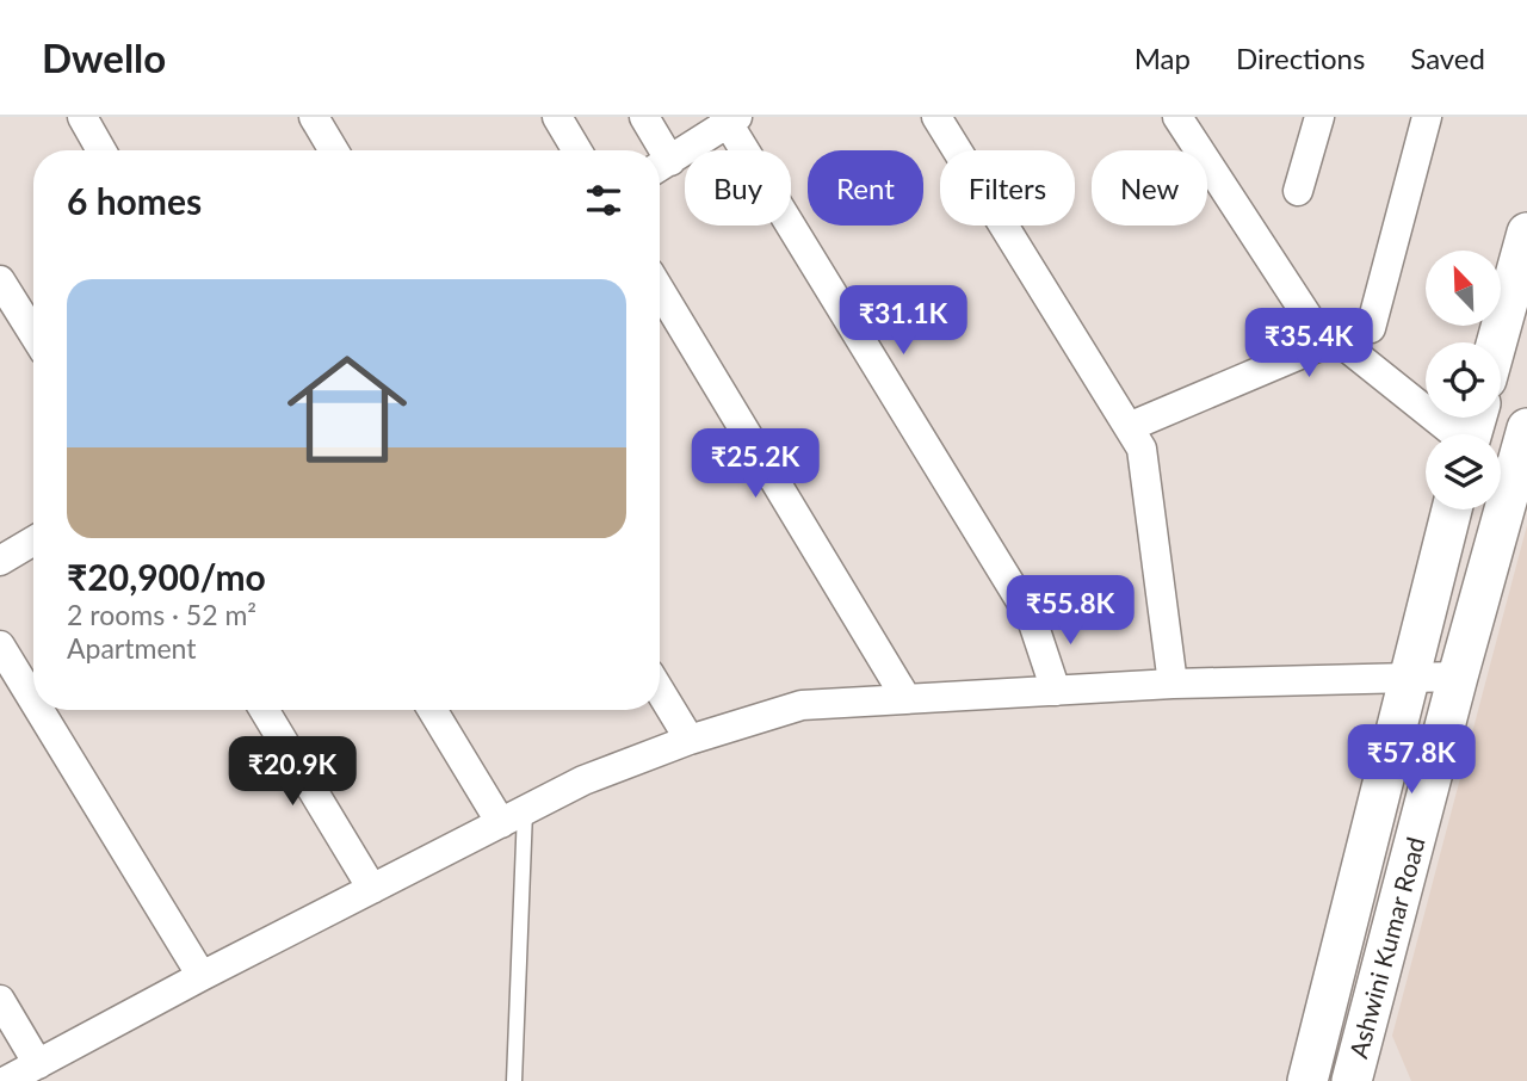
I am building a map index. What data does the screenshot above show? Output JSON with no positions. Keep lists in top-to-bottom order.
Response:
{
  "streets": {
    "main road": ["Ashwini Kumar Road"]
  },
  "north": "top left",
  "page": {
    "header": "Dwello",
    "nav": ["Map", "Directions", "Saved"],
    "chip": [
      "Buy",
      "Rent",
      "Filters",
      "New"
    ],
    "heading": "6 homes",
    "list": [
      {
        "name": "₹20,900/mo",
        "note": "2 rooms · 52 m² · Apartment"
      }
    ],
    "price": [
      "₹31.1K",
      "₹35.4K",
      "₹25.2K",
      "₹55.8K",
      "₹57.8K",
      "₹20.9K"
    ]
  }
}
